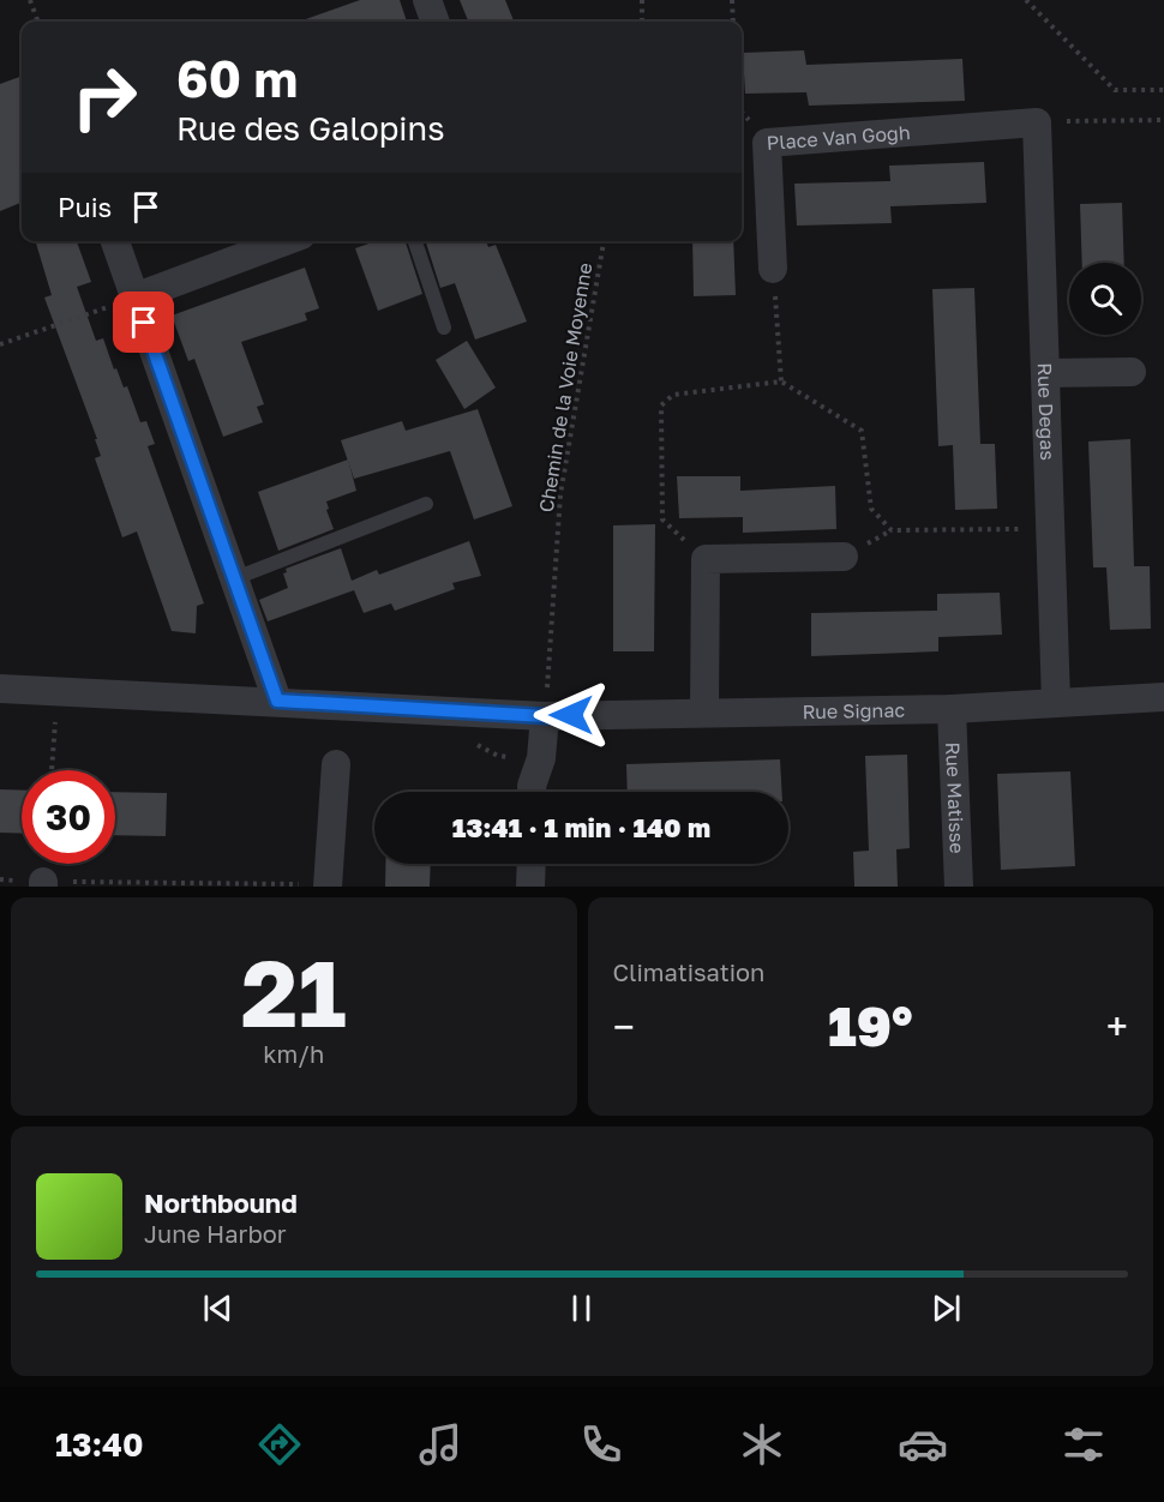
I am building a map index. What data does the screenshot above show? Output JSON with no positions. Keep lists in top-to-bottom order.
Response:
{
  "streets": {
    "street": [
      "Place Van Gogh",
      "Rue Degas",
      "Rue Signac",
      "Rue Matisse"
    ],
    "path": ["Chemin de la Voie Moyenne"]
  },
  "crossings": [
    ["Place Van Gogh", "Rue Degas"],
    ["Chemin de la Voie Moyenne", "Rue Signac"],
    ["Rue Degas", "Rue Signac"],
    ["Rue Signac", "Rue Matisse"]
  ],
  "page": {
    "turn": ["60 m", "Rue des Galopins"],
    "then": "Puis",
    "limit": "30",
    "trip": "13:41 · 1 min · 140 m",
    "tile": [
      ["21", "km/h"],
      "Climatisation"
    ],
    "heat": ["−", "19°", "+"],
    "song": ["Northbound", "June Harbor"],
    "tabs": "13:40"
  }
}
